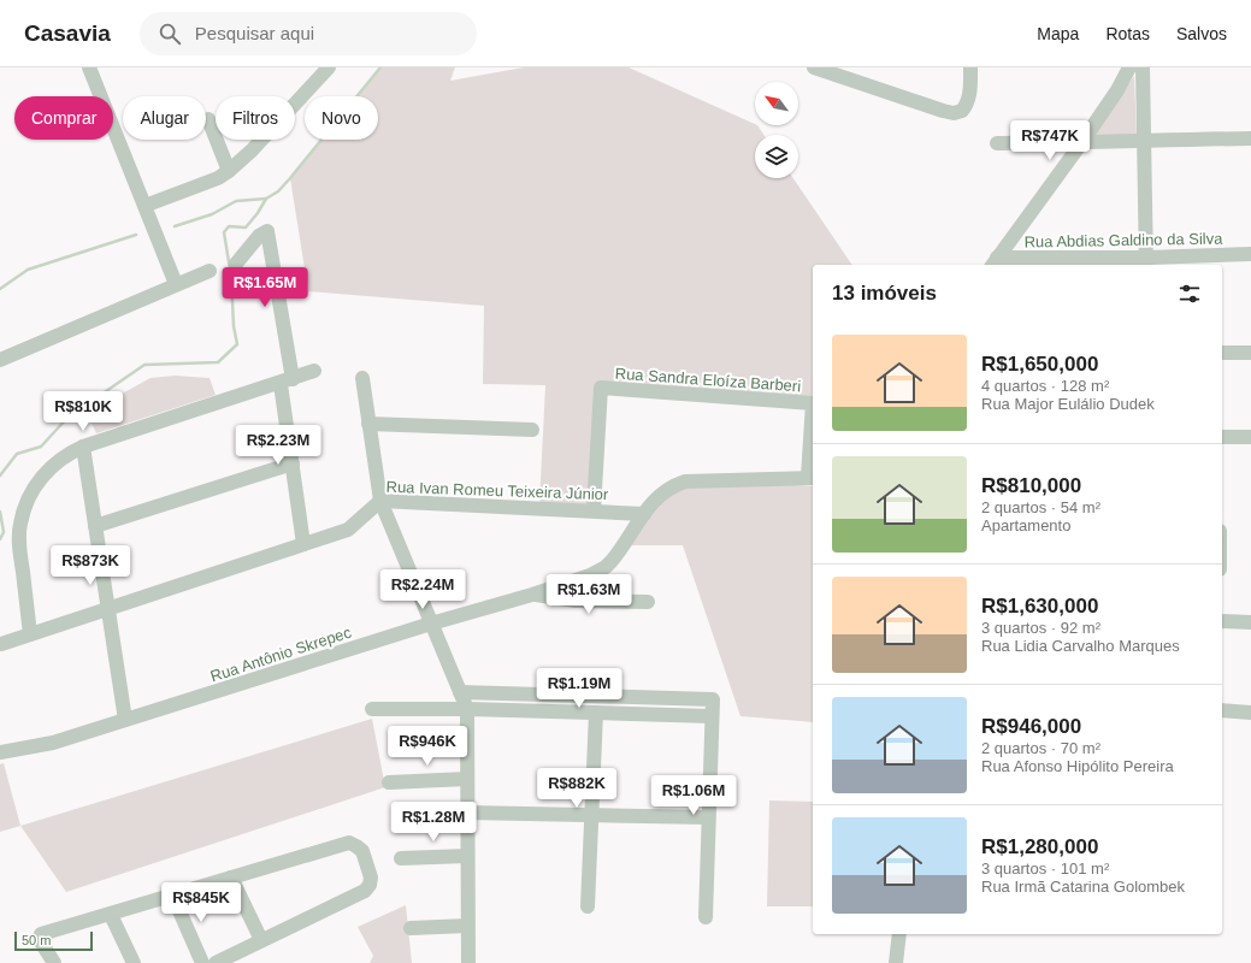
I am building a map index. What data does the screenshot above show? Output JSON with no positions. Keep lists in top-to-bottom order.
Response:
{
  "streets": {
    "street": [
      "Rua Abdias Galdino da Silva",
      "Rua Sandra Eloíza Barberi",
      "Rua Ivan Romeu Teixeira Júnior",
      "Rua Antônio Skrepec"
    ]
  },
  "crossings": [
    ["Rua Sandra Eloíza Barberi", "Rua Ivan Romeu Teixeira Júnior"],
    ["Rua Sandra Eloíza Barberi", "Rua Antônio Skrepec"],
    ["Rua Ivan Romeu Teixeira Júnior", "Rua Antônio Skrepec"]
  ],
  "scale_bar": "50 m",
  "north": "top left",
  "page": {
    "header": "Casavia",
    "search": "Pesquisar aqui",
    "nav": ["Mapa", "Rotas", "Salvos"],
    "chip": [
      "Comprar",
      "Alugar",
      "Filtros",
      "Novo"
    ],
    "price": [
      "R$747K",
      "R$1.65M",
      "R$810K",
      "R$2.23M",
      "R$873K",
      "R$2.24M",
      "R$1.63M",
      "R$1.19M",
      "R$946K",
      "R$882K",
      "R$1.06M",
      "R$1.28M",
      "R$845K"
    ],
    "heading": "13 imóveis",
    "list": [
      {
        "name": "R$1,650,000",
        "note": "4 quartos · 128 m² · Rua Major Eulálio Dudek"
      },
      {
        "name": "R$810,000",
        "note": "2 quartos · 54 m² · Apartamento"
      },
      {
        "name": "R$1,630,000",
        "note": "3 quartos · 92 m² · Rua Lidia Carvalho Marques"
      },
      {
        "name": "R$946,000",
        "note": "2 quartos · 70 m² · Rua Afonso Hipólito Pereira"
      },
      {
        "name": "R$1,280,000",
        "note": "3 quartos · 101 m² · Rua Irmã Catarina Golombek"
      }
    ],
    "scale": "50 m"
  }
}
